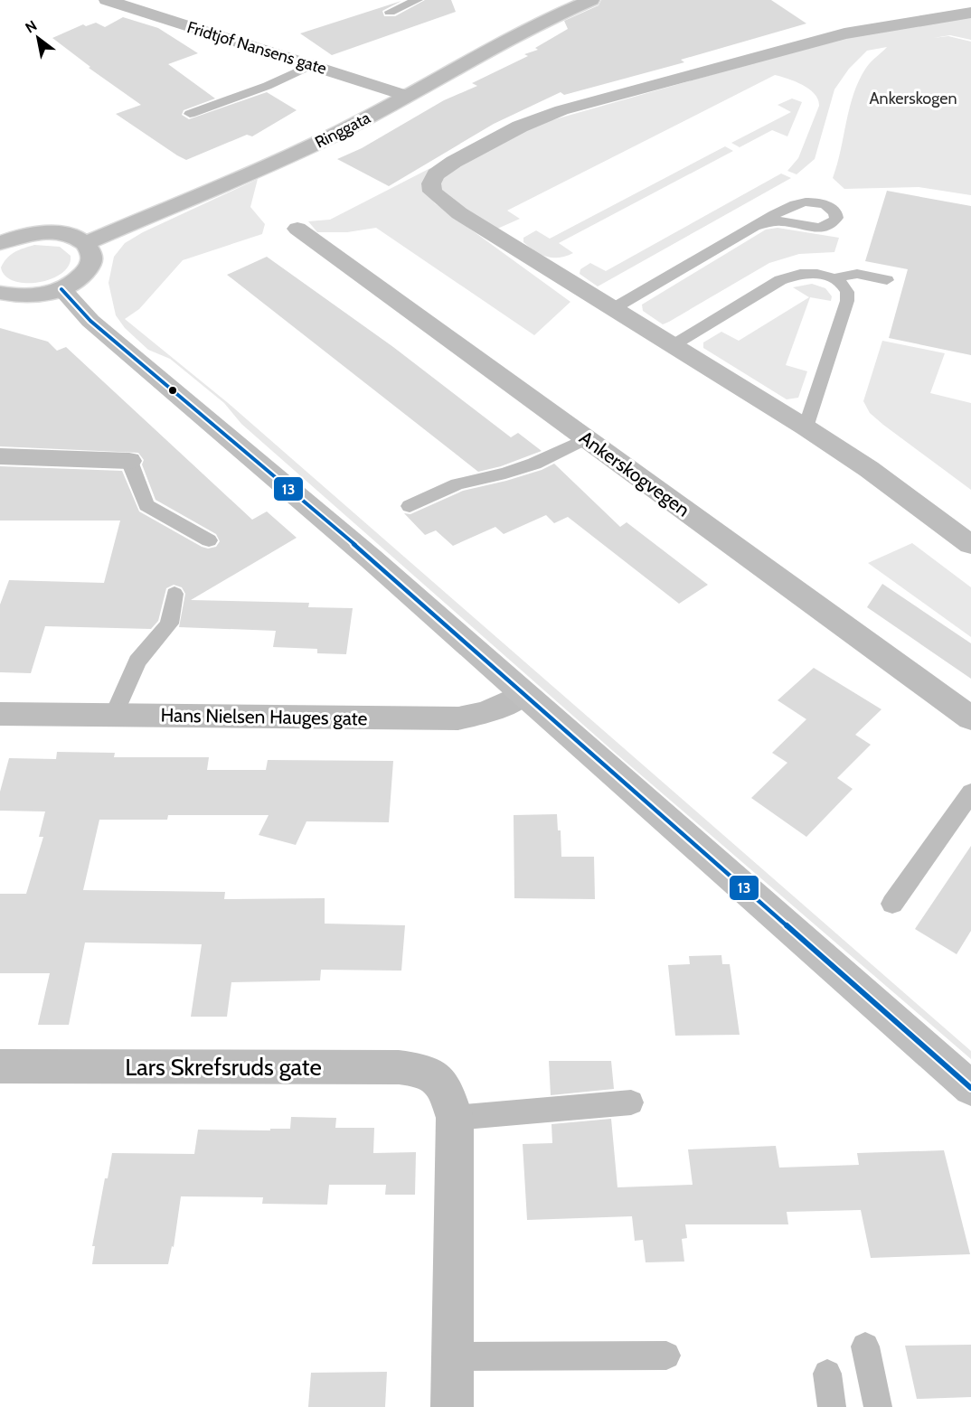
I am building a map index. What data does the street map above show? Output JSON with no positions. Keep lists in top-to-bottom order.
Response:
{
  "streets": {
    "street": [
      "Fridtjof Nansens gate",
      "Ringgata",
      "Ankerskogvegen",
      "Hans Nielsen Hauges gate",
      "Lars Skrefsruds gate"
    ]
  },
  "crossings": [
    ["Fridtjof Nansens gate", "Ringgata"]
  ],
  "parks": ["Ankerskogen"],
  "lines": ["transit line 13"],
  "north": "top left"
}
